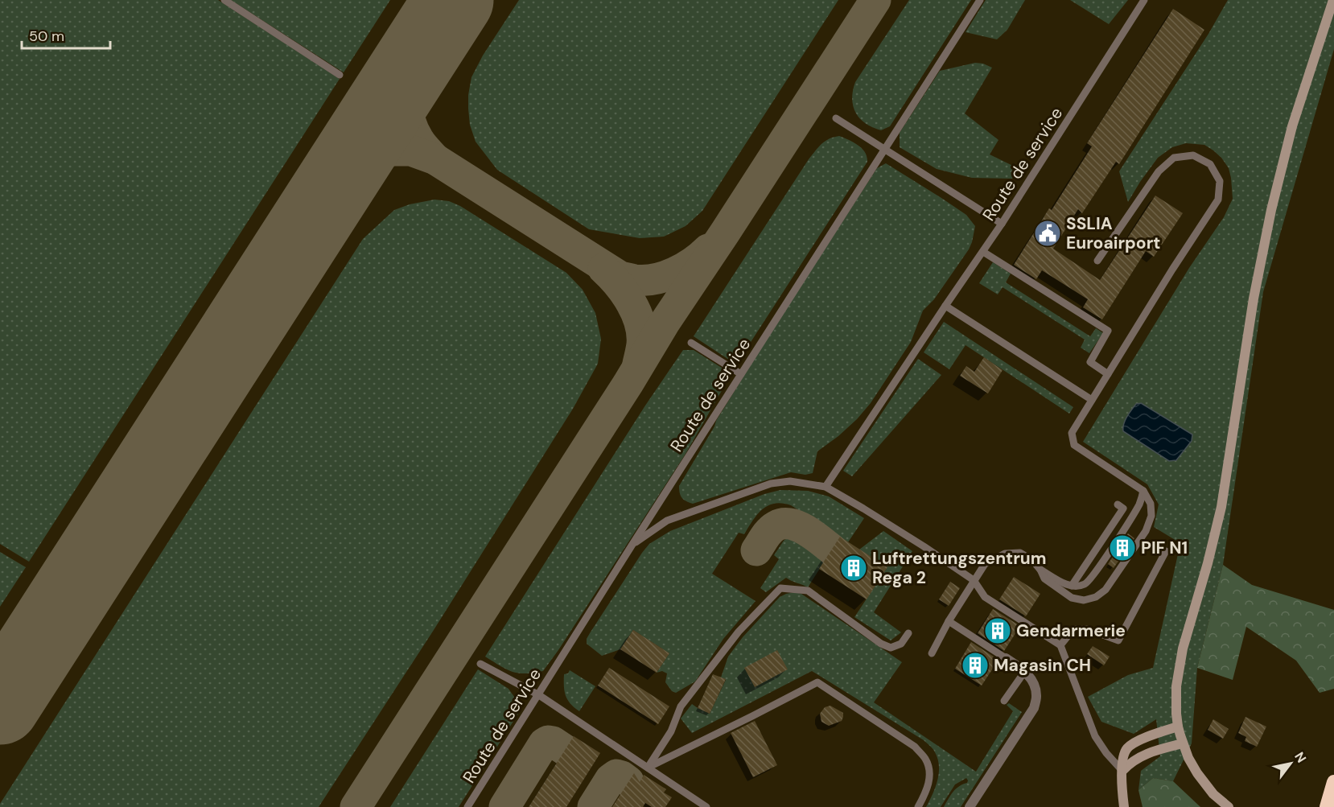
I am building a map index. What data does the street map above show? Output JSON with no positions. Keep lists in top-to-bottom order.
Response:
{
  "streets": {
    "lane": ["Route de service"]
  },
  "places": {
    "public building": ["SSLIA Euroairport"],
    "building": [
      "PIF N1",
      "Luftrettungszentrum Rega 2",
      "Gendarmerie",
      "Magasin CH"
    ]
  },
  "scale_bar": "50 m",
  "north": "top right"
}
